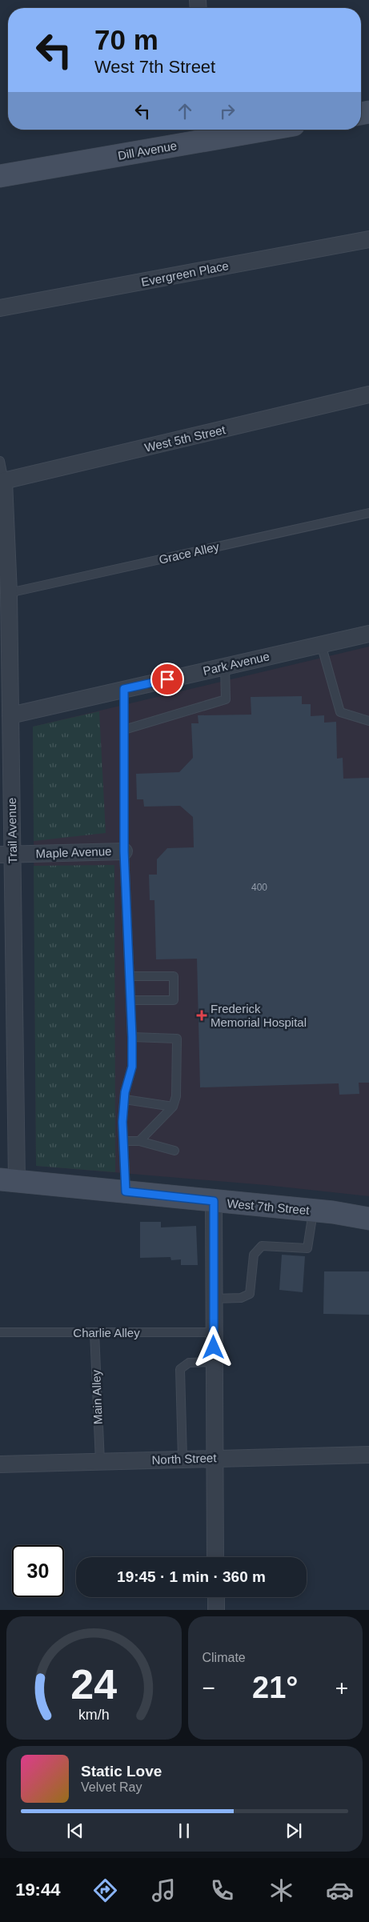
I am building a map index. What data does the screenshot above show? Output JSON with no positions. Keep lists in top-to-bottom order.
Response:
{
  "streets": {
    "main road": ["Dill Avenue", "West 7th Street"],
    "street": [
      "Evergreen Place",
      "West 5th Street",
      "Park Avenue",
      "Trail Avenue",
      "Maple Avenue",
      "North Street"
    ],
    "lane": ["Grace Alley", "Charlie Alley", "Main Alley"]
  },
  "crossings": [
    ["West 5th Street", "Trail Avenue"],
    ["Grace Alley", "Trail Avenue"],
    ["Park Avenue", "Trail Avenue"],
    ["Trail Avenue", "Maple Avenue"],
    ["Trail Avenue", "West 7th Street"],
    ["Charlie Alley", "Main Alley"],
    ["Main Alley", "North Street"]
  ],
  "places": {
    "health": ["Frederick Memorial Hospital"]
  },
  "house_numbers": ["400"],
  "page": {
    "turn": ["70 m", "West 7th Street"],
    "limit": "30",
    "trip": "19:45 · 1 min · 360 m",
    "tile": "Climate",
    "heat": ["−", "21°", "+"],
    "song": ["Static Love", "Velvet Ray"],
    "tabs": "19:44",
    "gauge": ["24", "km/h"]
  }
}
